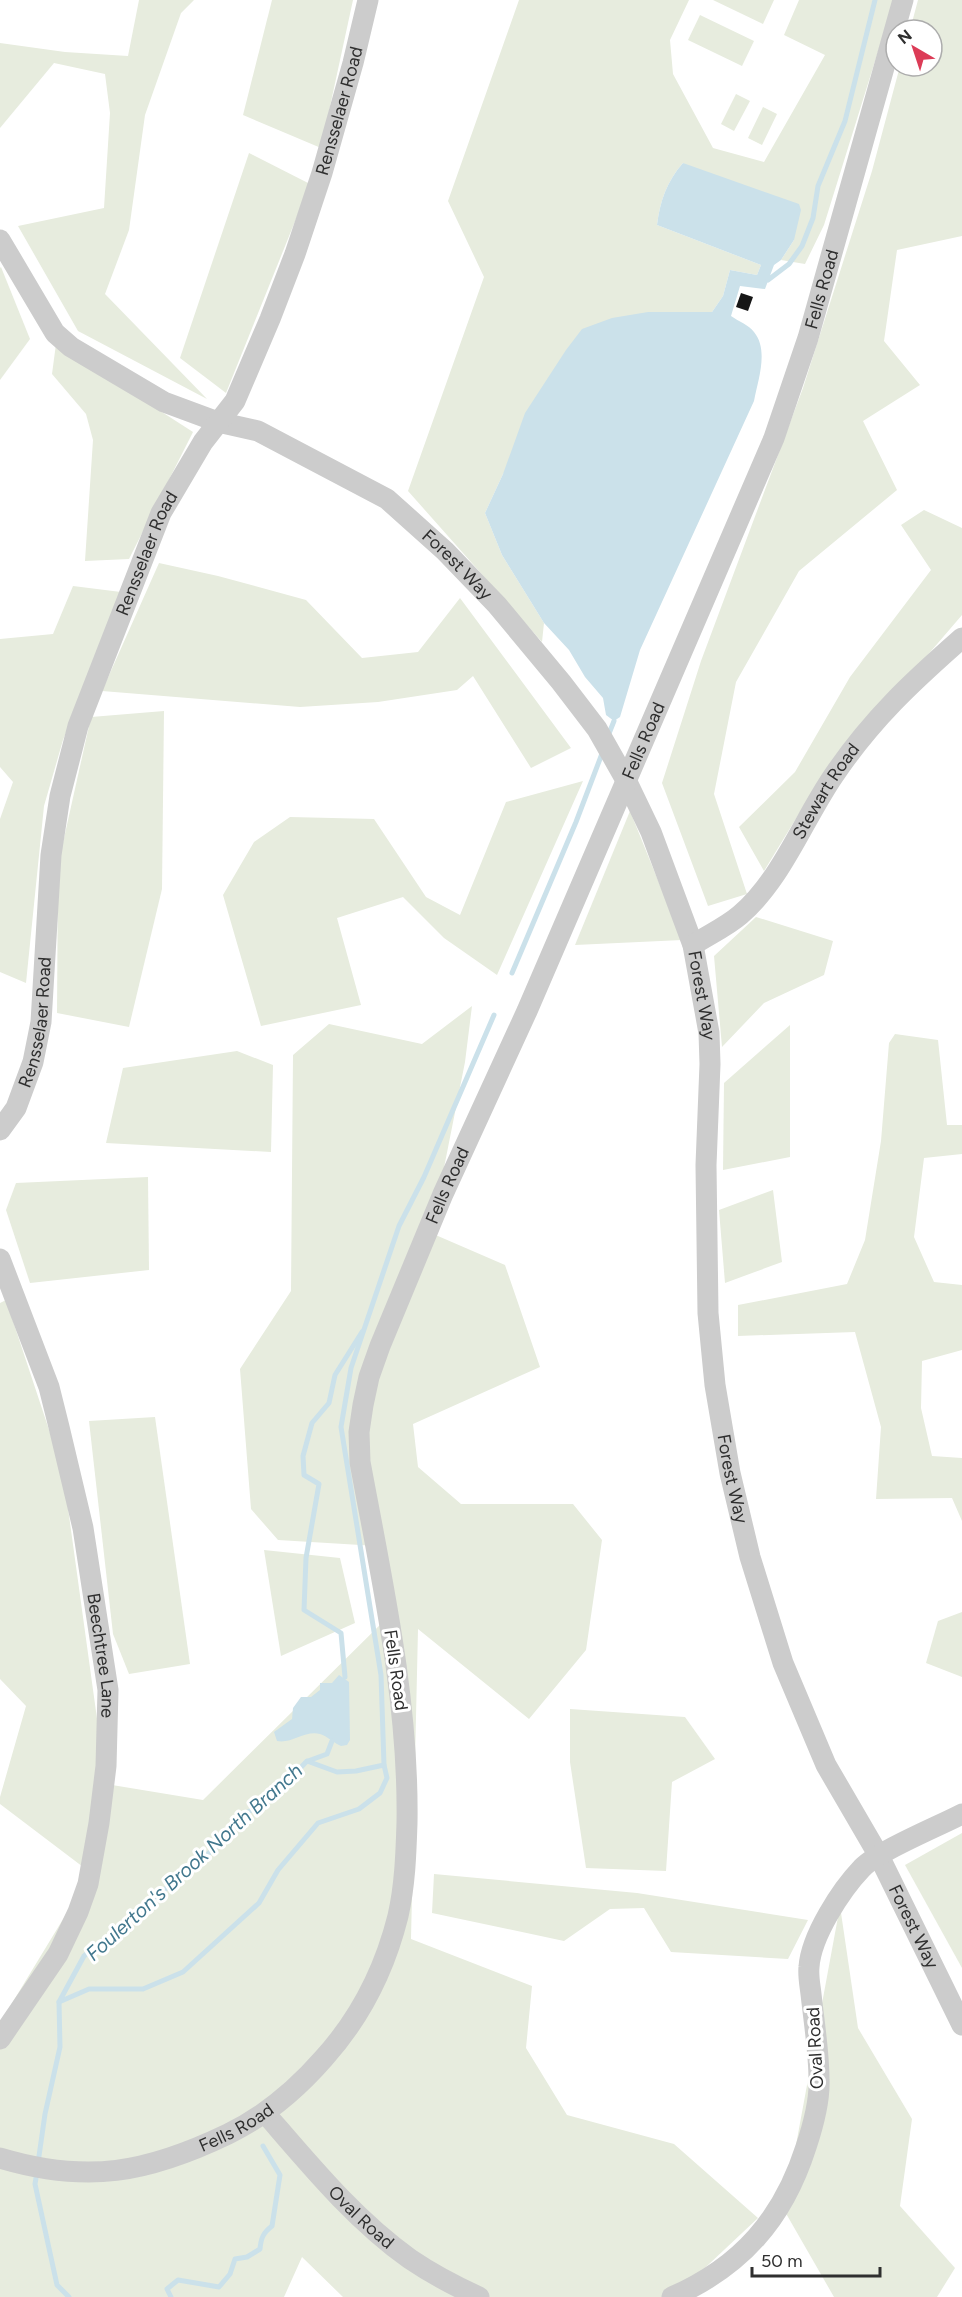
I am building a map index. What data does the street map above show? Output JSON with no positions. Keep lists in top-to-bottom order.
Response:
{
  "streets": {
    "street": [
      "Rensselaer Road",
      "Fells Road",
      "Forest Way",
      "Stewart Road",
      "Beechtree Lane",
      "Oval Road"
    ]
  },
  "crossings": [
    ["Rensselaer Road", "Forest Way"],
    ["Fells Road", "Forest Way"],
    ["Fells Road", "Oval Road"],
    ["Forest Way", "Stewart Road"],
    ["Forest Way", "Oval Road"]
  ],
  "water": ["Foulerton's Brook North Branch"],
  "scale_bar": "50 m",
  "north": "top left"
}
